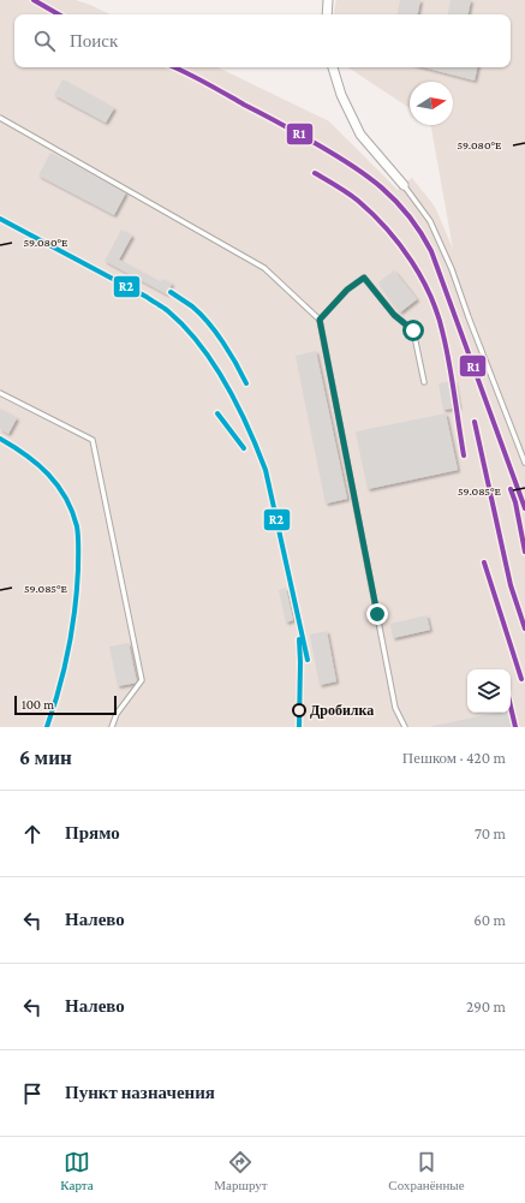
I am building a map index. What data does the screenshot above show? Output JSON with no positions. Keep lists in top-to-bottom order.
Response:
{
  "places": ["Дробилка"],
  "lines": ["transit line R1", "transit line R2"],
  "scale_bar": "100 m",
  "north": "right",
  "page": {
    "search": "Поиск",
    "scale": "100 m",
    "heading": ["6 мин", "Пешком · 420 m"],
    "list": [
      ["Прямо", "70 m"],
      ["Налево", "60 m"],
      ["Налево", "290 m"],
      "Пункт назначения"
    ],
    "nav": ["Карта", "Маршрут", "Сохранённые"]
  },
  "coordinates": ["59.080°E", "59.085°E"]
}
